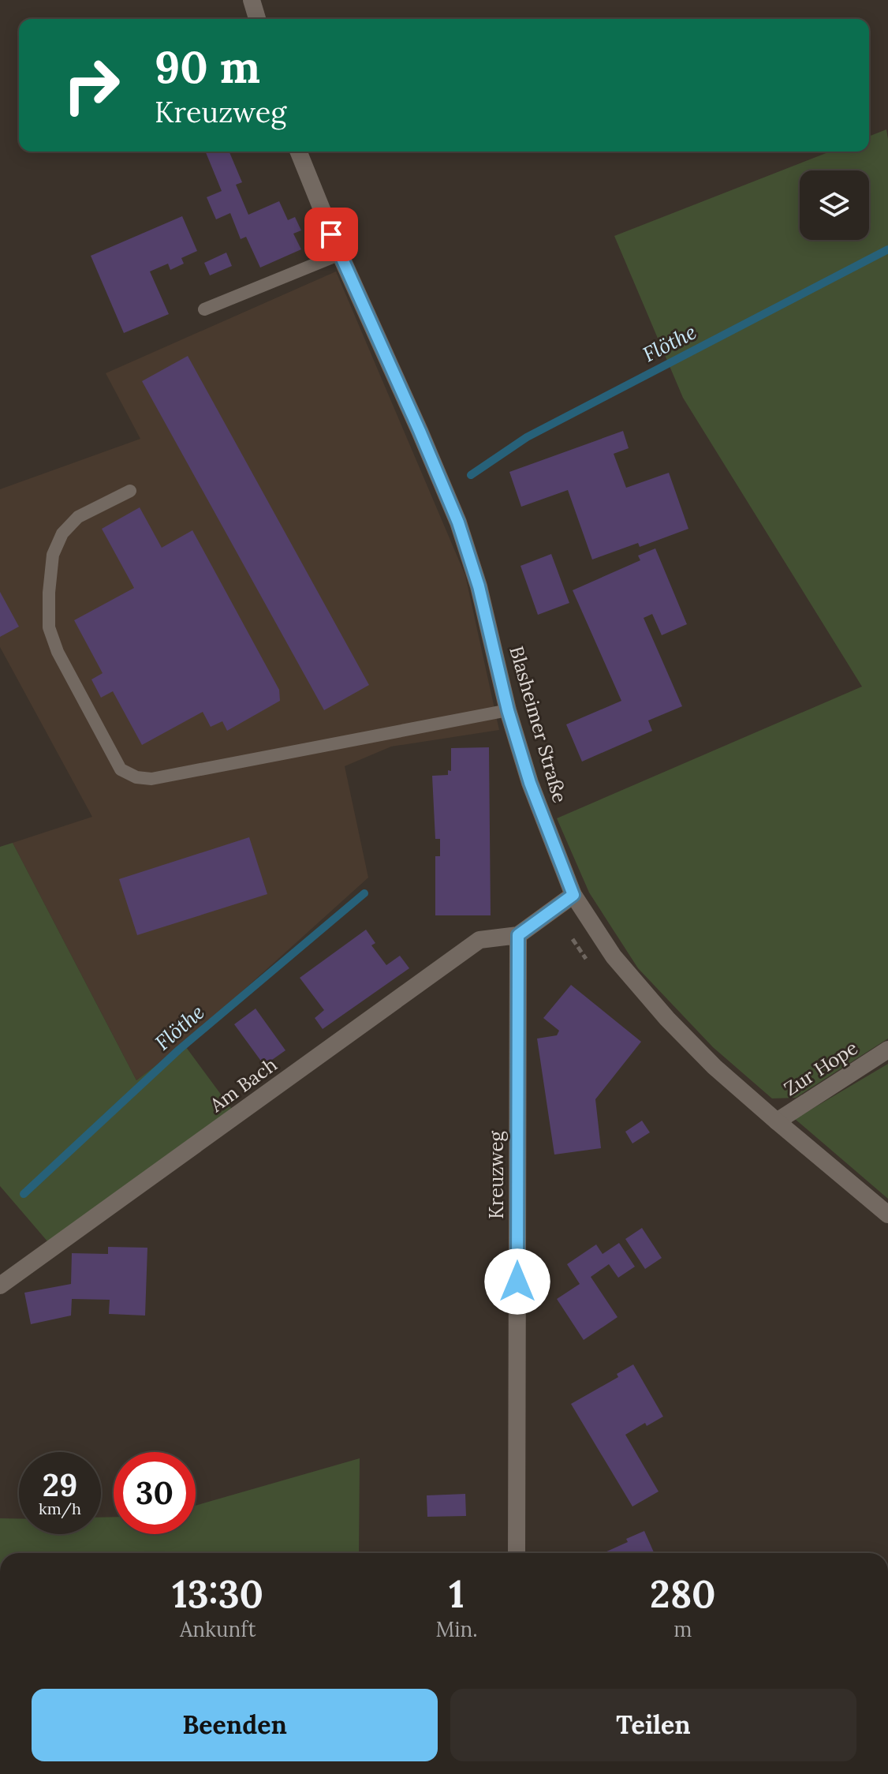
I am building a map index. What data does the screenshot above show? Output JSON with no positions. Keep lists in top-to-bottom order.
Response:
{
  "streets": {
    "street": [
      "Blasheimer Straße",
      "Zur Hope",
      "Am Bach",
      "Kreuzweg"
    ]
  },
  "crossings": [
    ["Blasheimer Straße", "Zur Hope"],
    ["Am Bach", "Kreuzweg"]
  ],
  "water": ["Flöthe"],
  "page": {
    "turn": ["90 m", "Kreuzweg"],
    "speed": "29 km/h",
    "limit": "30",
    "eta": [
      "13:30",
      "Ankunft",
      "1",
      "Min.",
      "280",
      "m"
    ],
    "buttons": ["Beenden", "Teilen"]
  }
}
